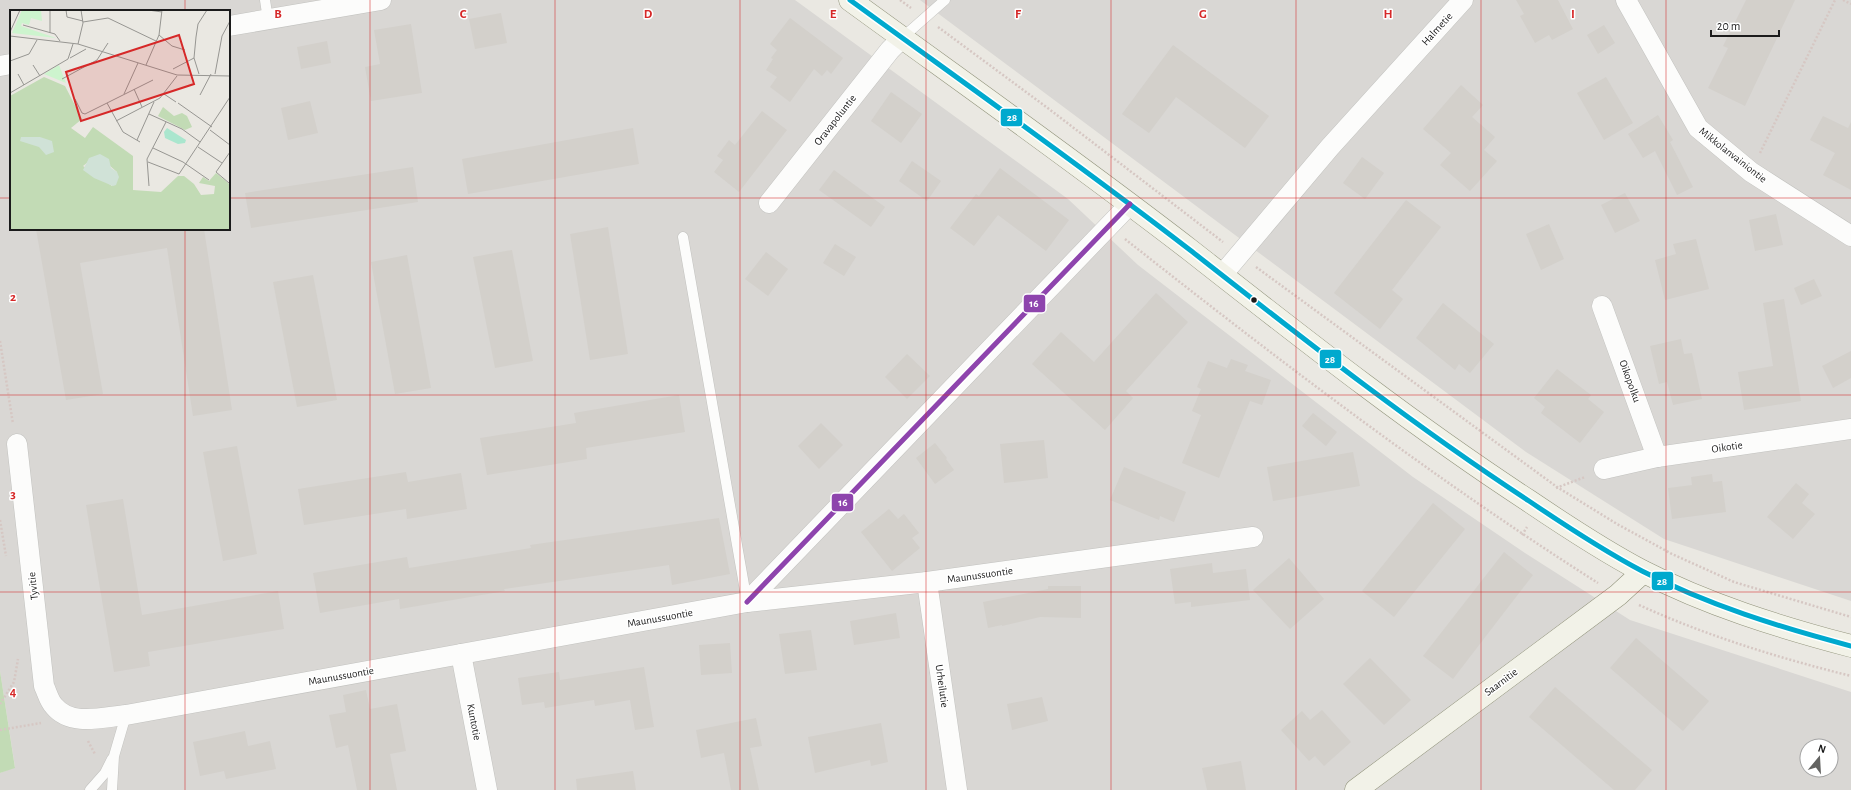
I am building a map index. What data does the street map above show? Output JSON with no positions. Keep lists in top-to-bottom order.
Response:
{
  "streets": {
    "main road": ["Saarnitie"],
    "street": [
      "Halmetie",
      "Oravapoluntie",
      "Mikkolanvainiontie",
      "Oikopolku",
      "Oikotie",
      "Maunussuontie",
      "Tyvitie",
      "Urheilutie",
      "Kuntotie"
    ]
  },
  "crossings": [
    ["Oikopolku", "Oikotie"],
    ["Maunussuontie", "Tyvitie"],
    ["Maunussuontie", "Urheilutie"],
    ["Maunussuontie", "Kuntotie"]
  ],
  "lines": ["transit line 28", "transit line 16"],
  "scale_bar": "20 m",
  "north": "top",
  "grid": {
    "columns": [
      "B",
      "C",
      "D",
      "E",
      "F",
      "G",
      "H",
      "I"
    ],
    "rows": ["2", "3", "4"]
  }
}
